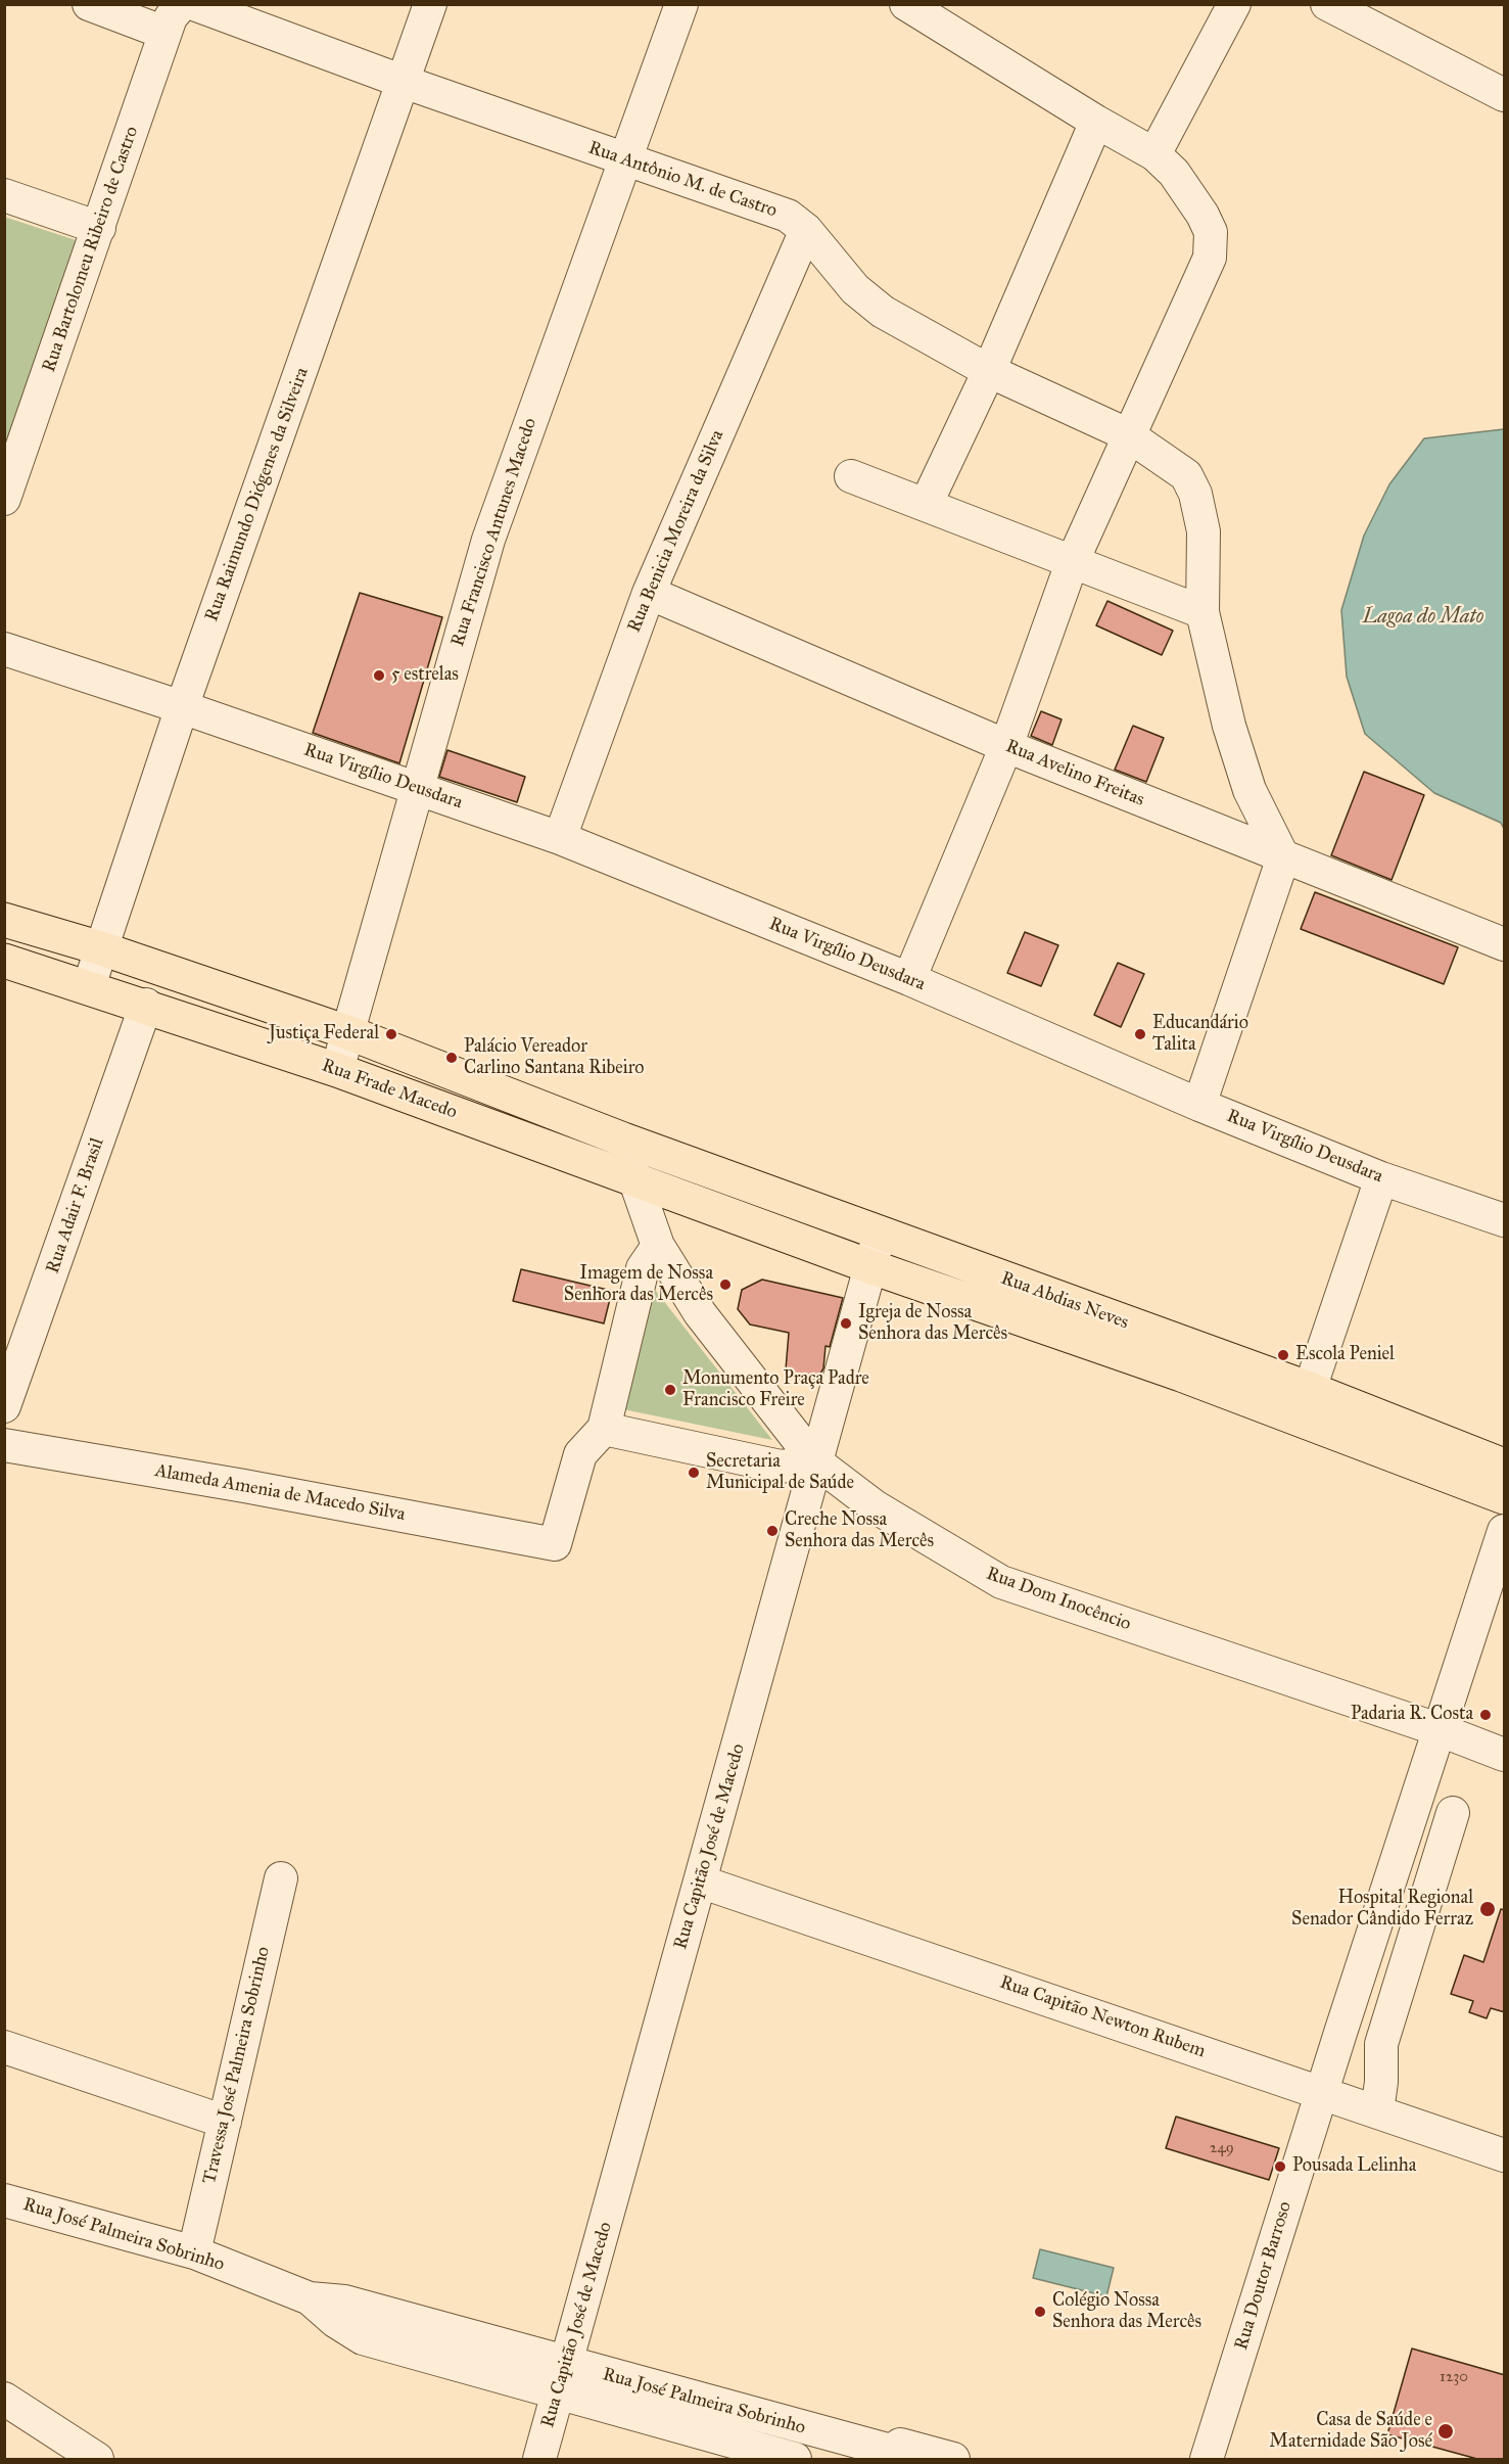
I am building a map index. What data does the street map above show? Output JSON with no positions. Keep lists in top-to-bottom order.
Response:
{
  "streets": {
    "main road": ["Rua Frade Macedo", "Rua Abdias Neves"],
    "street": [
      "Rua Antônio M. de Castro",
      "Rua Bartolomeu Ribeiro de Castro",
      "Rua Raimundo Diógenes da Silveira",
      "Rua Benicia Moreira da Silva",
      "Rua Francisco Antunes Macedo",
      "Rua Avelino Freitas",
      "Rua Virgílio Deusdara",
      "Rua Adair F. Brasil",
      "Alameda Amenia de Macedo Silva",
      "Rua Dom Inocêncio",
      "Rua Capitão José de Macedo",
      "Rua Capitão Newton Rubem",
      "Travessa José Palmeira Sobrinho",
      "Rua José Palmeira Sobrinho",
      "Rua Doutor Barroso"
    ]
  },
  "crossings": [
    ["Rua Antônio M. de Castro", "Rua Raimundo Diógenes da Silveira"],
    ["Rua Antônio M. de Castro", "Rua Benicia Moreira da Silva"],
    ["Rua Antônio M. de Castro", "Rua Francisco Antunes Macedo"],
    ["Rua Raimundo Diógenes da Silveira", "Rua Virgílio Deusdara"],
    ["Rua Raimundo Diógenes da Silveira", "Rua Frade Macedo"],
    ["Rua Benicia Moreira da Silva", "Rua Avelino Freitas"],
    ["Rua Benicia Moreira da Silva", "Rua Virgílio Deusdara"],
    ["Rua Francisco Antunes Macedo", "Rua Virgílio Deusdara"],
    ["Rua Francisco Antunes Macedo", "Rua Frade Macedo"],
    ["Rua Frade Macedo", "Rua Adair F. Brasil"],
    ["Rua Frade Macedo", "Rua Abdias Neves"],
    ["Rua Frade Macedo", "Rua Dom Inocêncio"],
    ["Rua Abdias Neves", "Rua Dom Inocêncio"],
    ["Rua Abdias Neves", "Rua Capitão José de Macedo"],
    ["Rua Dom Inocêncio", "Rua Capitão José de Macedo"],
    ["Rua Dom Inocêncio", "Rua Doutor Barroso"],
    ["Rua Capitão José de Macedo", "Rua Capitão Newton Rubem"],
    ["Rua Capitão José de Macedo", "Rua José Palmeira Sobrinho"],
    ["Rua Capitão Newton Rubem", "Rua Doutor Barroso"],
    ["Travessa José Palmeira Sobrinho", "Rua José Palmeira Sobrinho"]
  ],
  "water": ["Lagoa do Mato"],
  "places": [
    "5 estrelas",
    "Justiça Federal",
    "Educandário Talita",
    "Palácio Vereador Carlino Santana Ribeiro",
    "Imagem de Nossa Senhora das Mercês",
    "Igreja de Nossa Senhora das Mercês",
    "Escola Peniel",
    "Monumento Praça Padre Francisco Freire",
    "Secretaria Municipal de Saúde",
    "Creche Nossa Senhora das Mercês",
    "Padaria R. Costa",
    "Hospital Regional Senador Cândido Ferraz",
    "Pousada Lelinha",
    "Colégio Nossa Senhora das Mercês",
    "Casa de Saúde e Maternidade São José"
  ],
  "house_numbers": ["249", "1230"]
}
